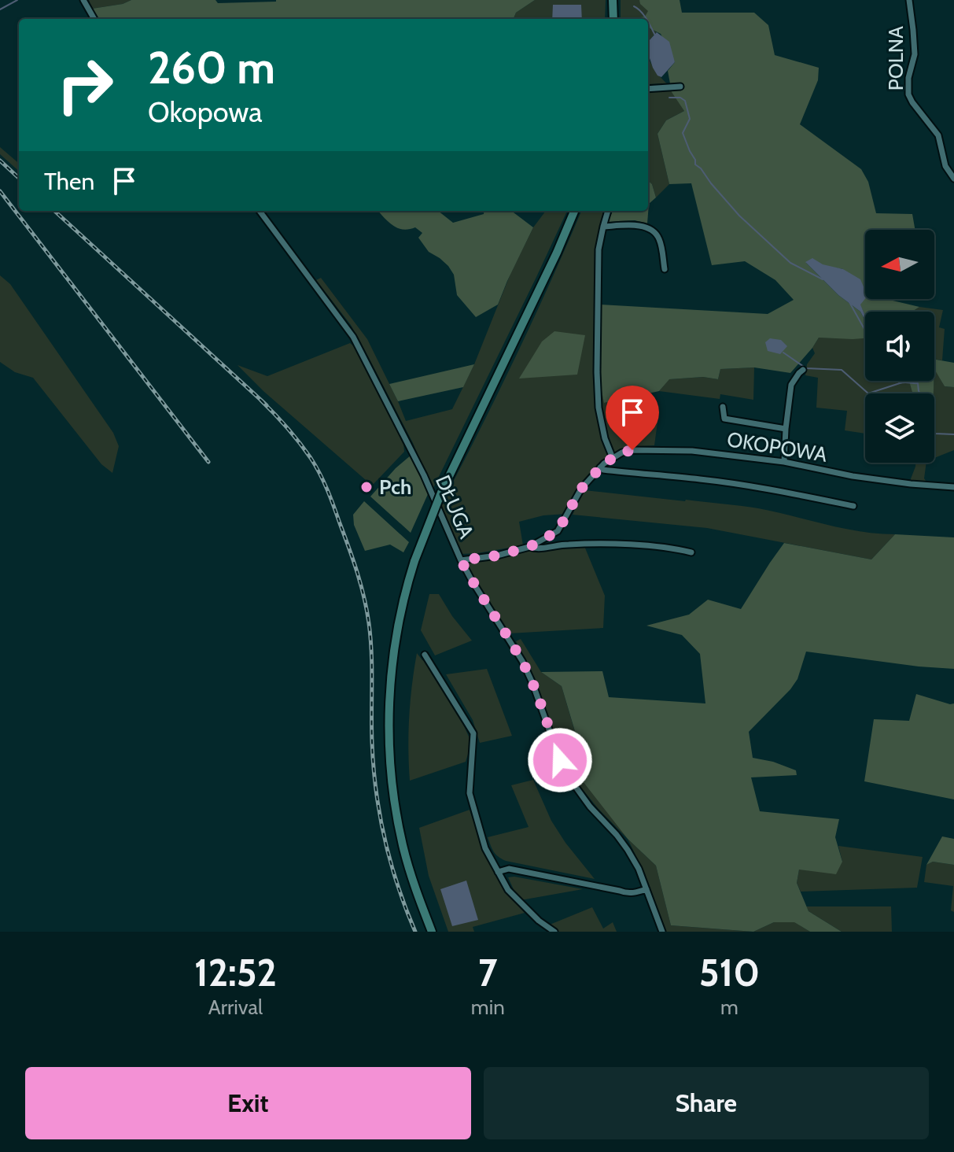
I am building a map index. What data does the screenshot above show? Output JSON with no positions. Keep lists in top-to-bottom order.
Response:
{
  "streets": {
    "street": ["POLNA", "OKOPOWA", "DŁUGA"]
  },
  "crossings": [
    ["OKOPOWA", "DŁUGA"]
  ],
  "places": ["Pch"],
  "north": "left",
  "page": {
    "turn": ["260 m", "Okopowa"],
    "then": "Then",
    "eta": [
      "12:52",
      "Arrival",
      "7",
      "min",
      "510",
      "m"
    ],
    "buttons": ["Exit", "Share"]
  }
}
